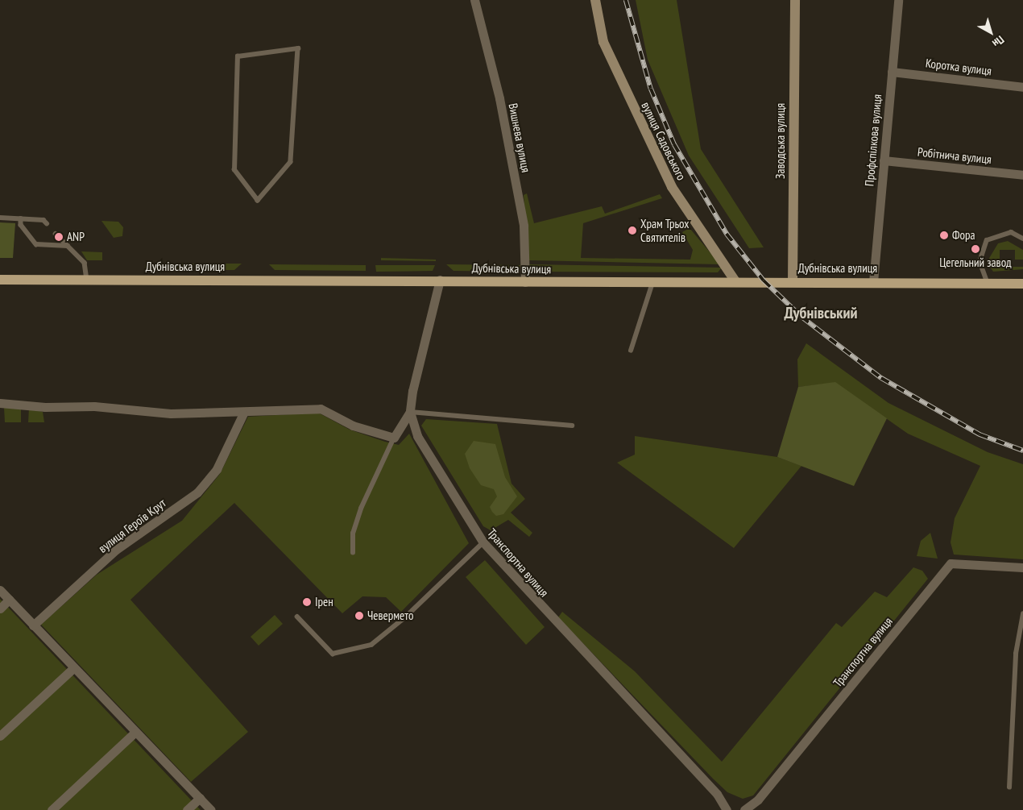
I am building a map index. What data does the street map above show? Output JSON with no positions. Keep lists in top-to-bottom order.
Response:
{
  "streets": {
    "main road": ["Дубнівська вулиця"],
    "street": [
      "Коротка вулиця",
      "Вишнева вулиця",
      "Профспілкова вулиця",
      "вулиця Садовського",
      "Заводська вулиця",
      "Робітнича вулиця",
      "вулиця Героїв Крут",
      "Транспортна вулиця"
    ]
  },
  "crossings": [
    ["Коротка вулиця", "Профспілкова вулиця"],
    ["Вишнева вулиця", "Дубнівська вулиця"],
    ["Профспілкова вулиця", "Робітнича вулиця"],
    ["Профспілкова вулиця", "Дубнівська вулиця"],
    ["вулиця Садовського", "Дубнівська вулиця"],
    ["Заводська вулиця", "Дубнівська вулиця"],
    ["Дубнівська вулиця", "Транспортна вулиця"]
  ],
  "districts": ["Дубнівський"],
  "places": [
    "Храм Трьох Святителів",
    "Фора",
    "ANP",
    "Цегельний завод",
    "Ірен",
    "Чевермето"
  ],
  "north": "bottom right"
}
